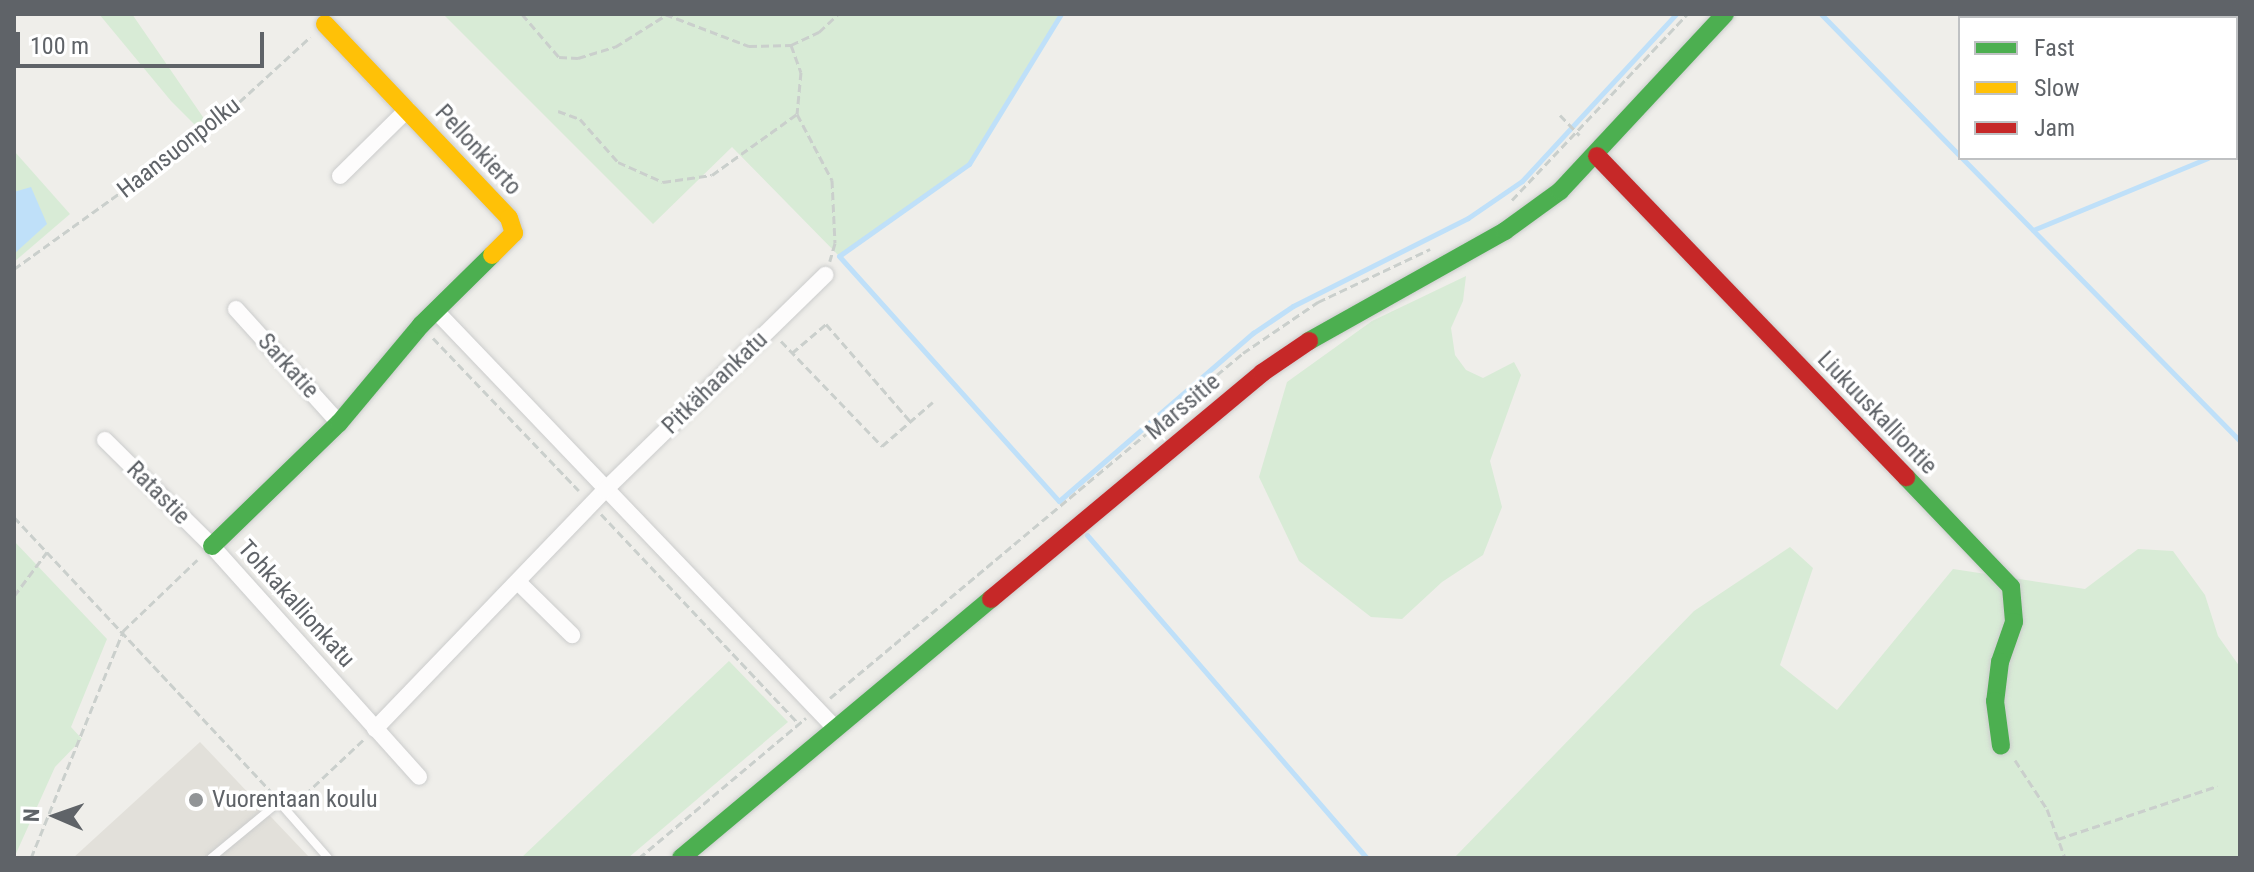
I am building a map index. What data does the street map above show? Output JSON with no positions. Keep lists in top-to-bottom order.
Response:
{
  "streets": {
    "street": [
      "Pellonkierto",
      "Sarkatie",
      "Pitkähaankatu",
      "Marssitie",
      "Liukuuskalliontie",
      "Ratastie",
      "Tohkakallionkatu"
    ],
    "path": ["Haansuonpolku"]
  },
  "crossings": [
    ["Haansuonpolku", "Pellonkierto"],
    ["Pellonkierto", "Tohkakallionkatu"],
    ["Sarkatie", "Tohkakallionkatu"],
    ["Marssitie", "Liukuuskalliontie"],
    ["Ratastie", "Tohkakallionkatu"]
  ],
  "places": ["Vuorentaan koulu"],
  "legend": ["Fast", "Slow", "Jam"],
  "scale_bar": "100 m",
  "north": "left"
}
